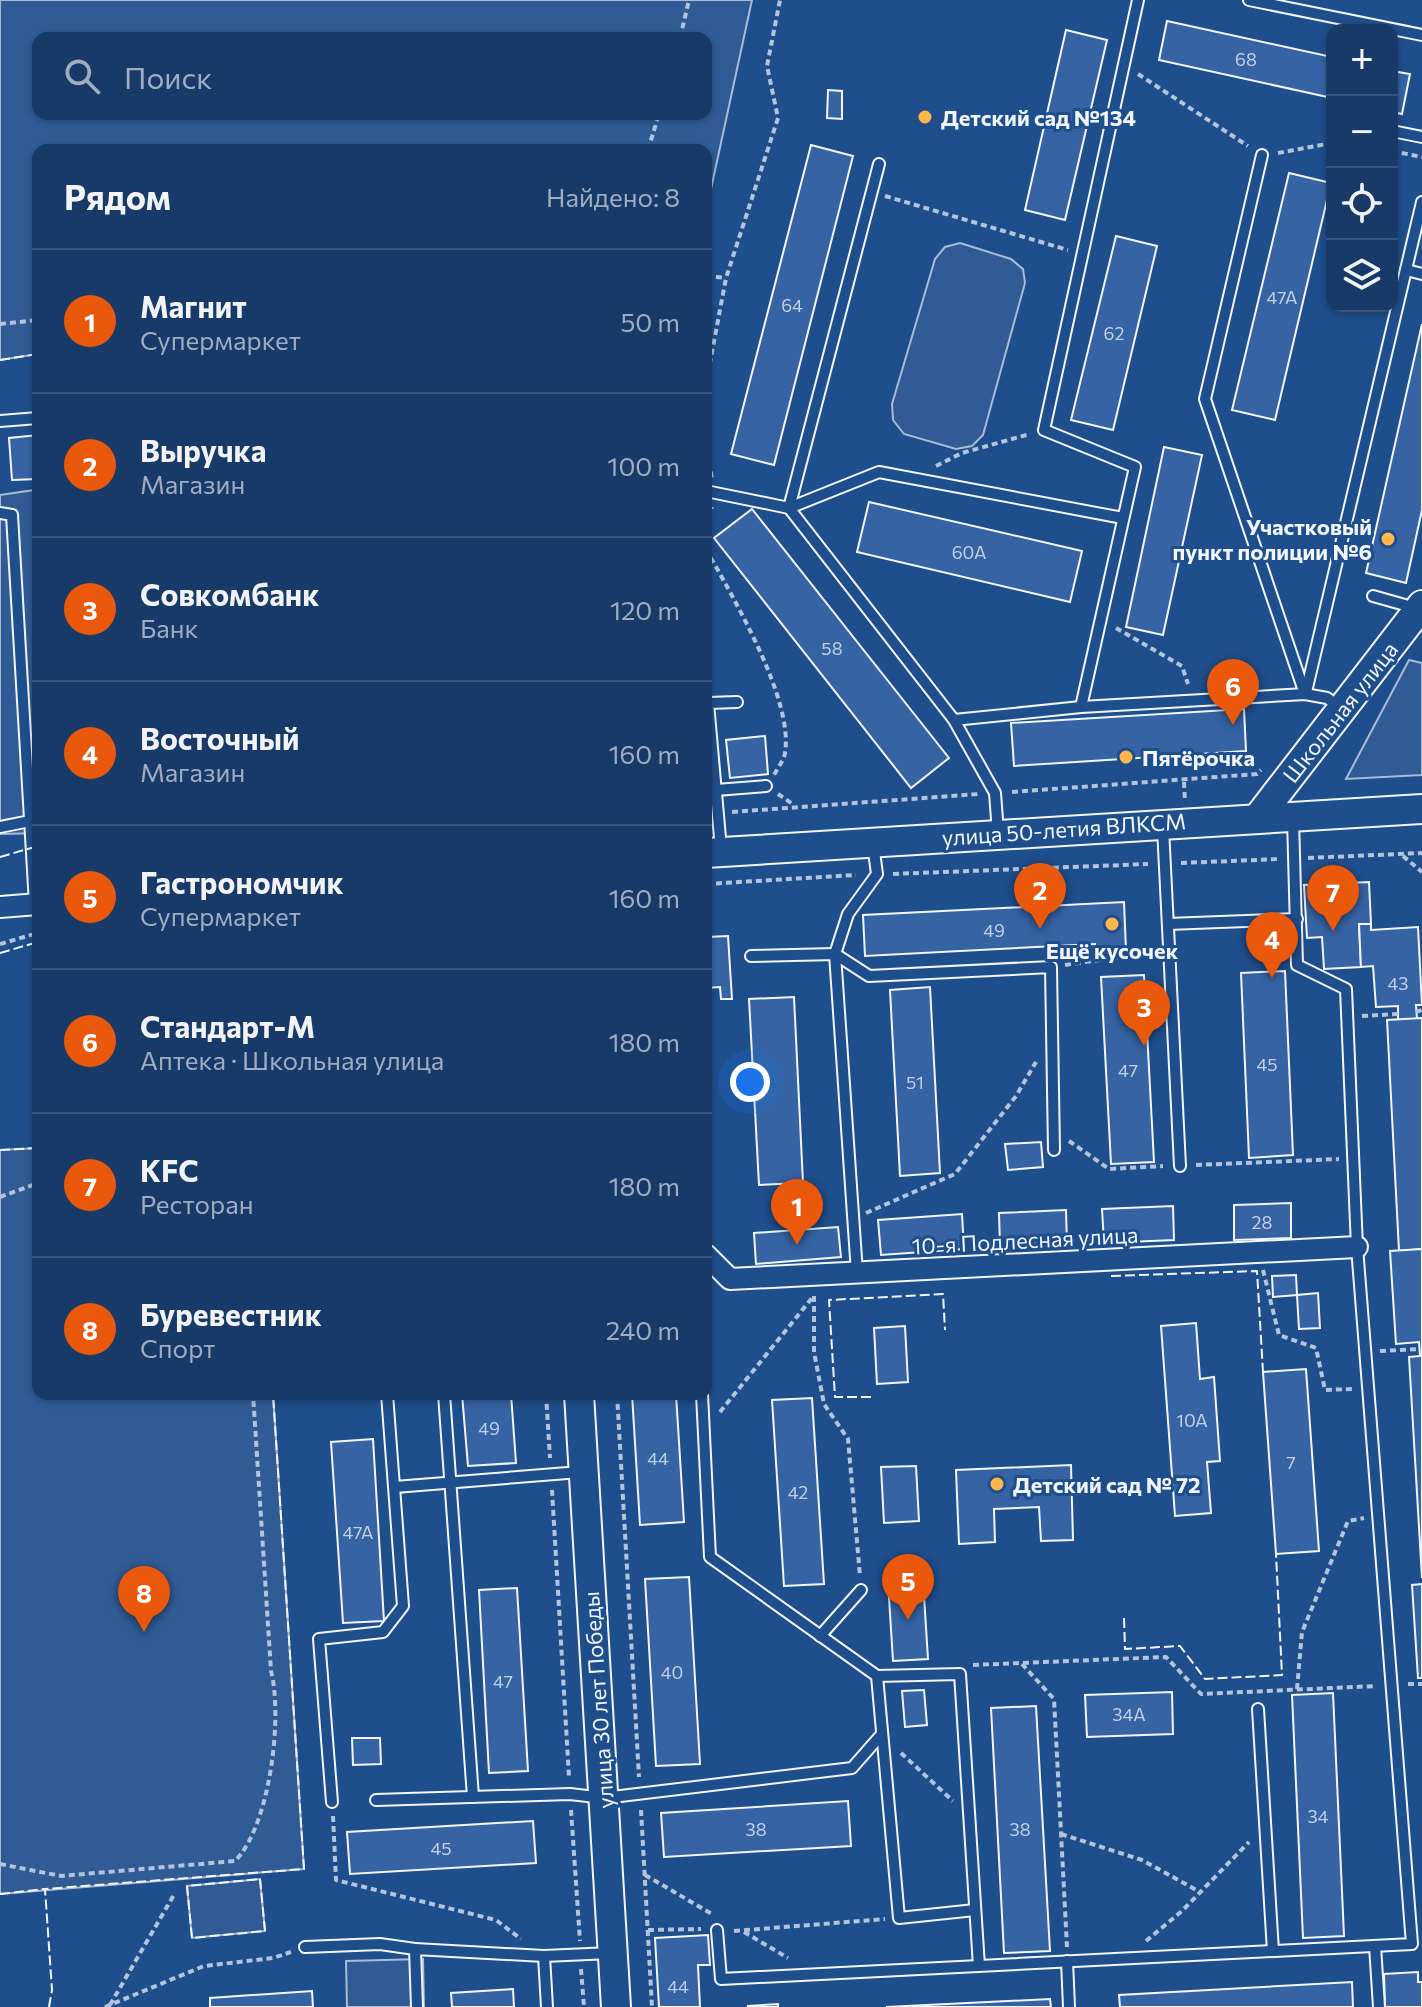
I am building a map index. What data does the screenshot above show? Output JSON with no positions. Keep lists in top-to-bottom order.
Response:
{
  "streets": {
    "main road": ["Школьная улица", "улица 50-летия ВЛКСМ", "улица 30 лет Победы"],
    "street": ["10-я Подлесная улица"]
  },
  "crossings": [
    ["Школьная улица", "улица 50-летия ВЛКСМ"]
  ],
  "places": [
    "Детский сад №134",
    "Участковый пункт полиции №6",
    "Пятёрочка",
    "Ещё кусочек",
    "Детский сад № 72"
  ],
  "house_numbers": [
    "68",
    "47А",
    "64",
    "62",
    "60А",
    "58",
    "49",
    "43",
    "45",
    "47",
    "51",
    "28",
    "10А",
    "49",
    "44",
    "7",
    "42",
    "47А",
    "40",
    "47",
    "34А",
    "34",
    "38",
    "38",
    "45",
    "44"
  ],
  "page": {
    "map_buttons": ["+", "−"],
    "search": "Поиск",
    "heading": ["Рядом", "Найдено: 8"],
    "list": [
      {
        "mark": "1",
        "name": "Магнит",
        "note": "Супермаркет",
        "value": "50 m"
      },
      {
        "mark": "2",
        "name": "Выручка",
        "note": "Магазин",
        "value": "100 m"
      },
      {
        "mark": "3",
        "name": "Совкомбанк",
        "note": "Банк",
        "value": "120 m"
      },
      {
        "mark": "4",
        "name": "Восточный",
        "note": "Магазин",
        "value": "160 m"
      },
      {
        "mark": "5",
        "name": "Гастрономчик",
        "note": "Супермаркет",
        "value": "160 m"
      },
      {
        "mark": "6",
        "name": "Стандарт-М",
        "note": "Аптека · Школьная улица",
        "value": "180 m"
      },
      {
        "mark": "7",
        "name": "KFC",
        "note": "Ресторан",
        "value": "180 m"
      },
      {
        "mark": "8",
        "name": "Буревестник",
        "note": "Спорт",
        "value": "240 m"
      }
    ],
    "pins": [
      "6",
      "2",
      "7",
      "4",
      "3",
      "1",
      "5",
      "8"
    ]
  }
}
